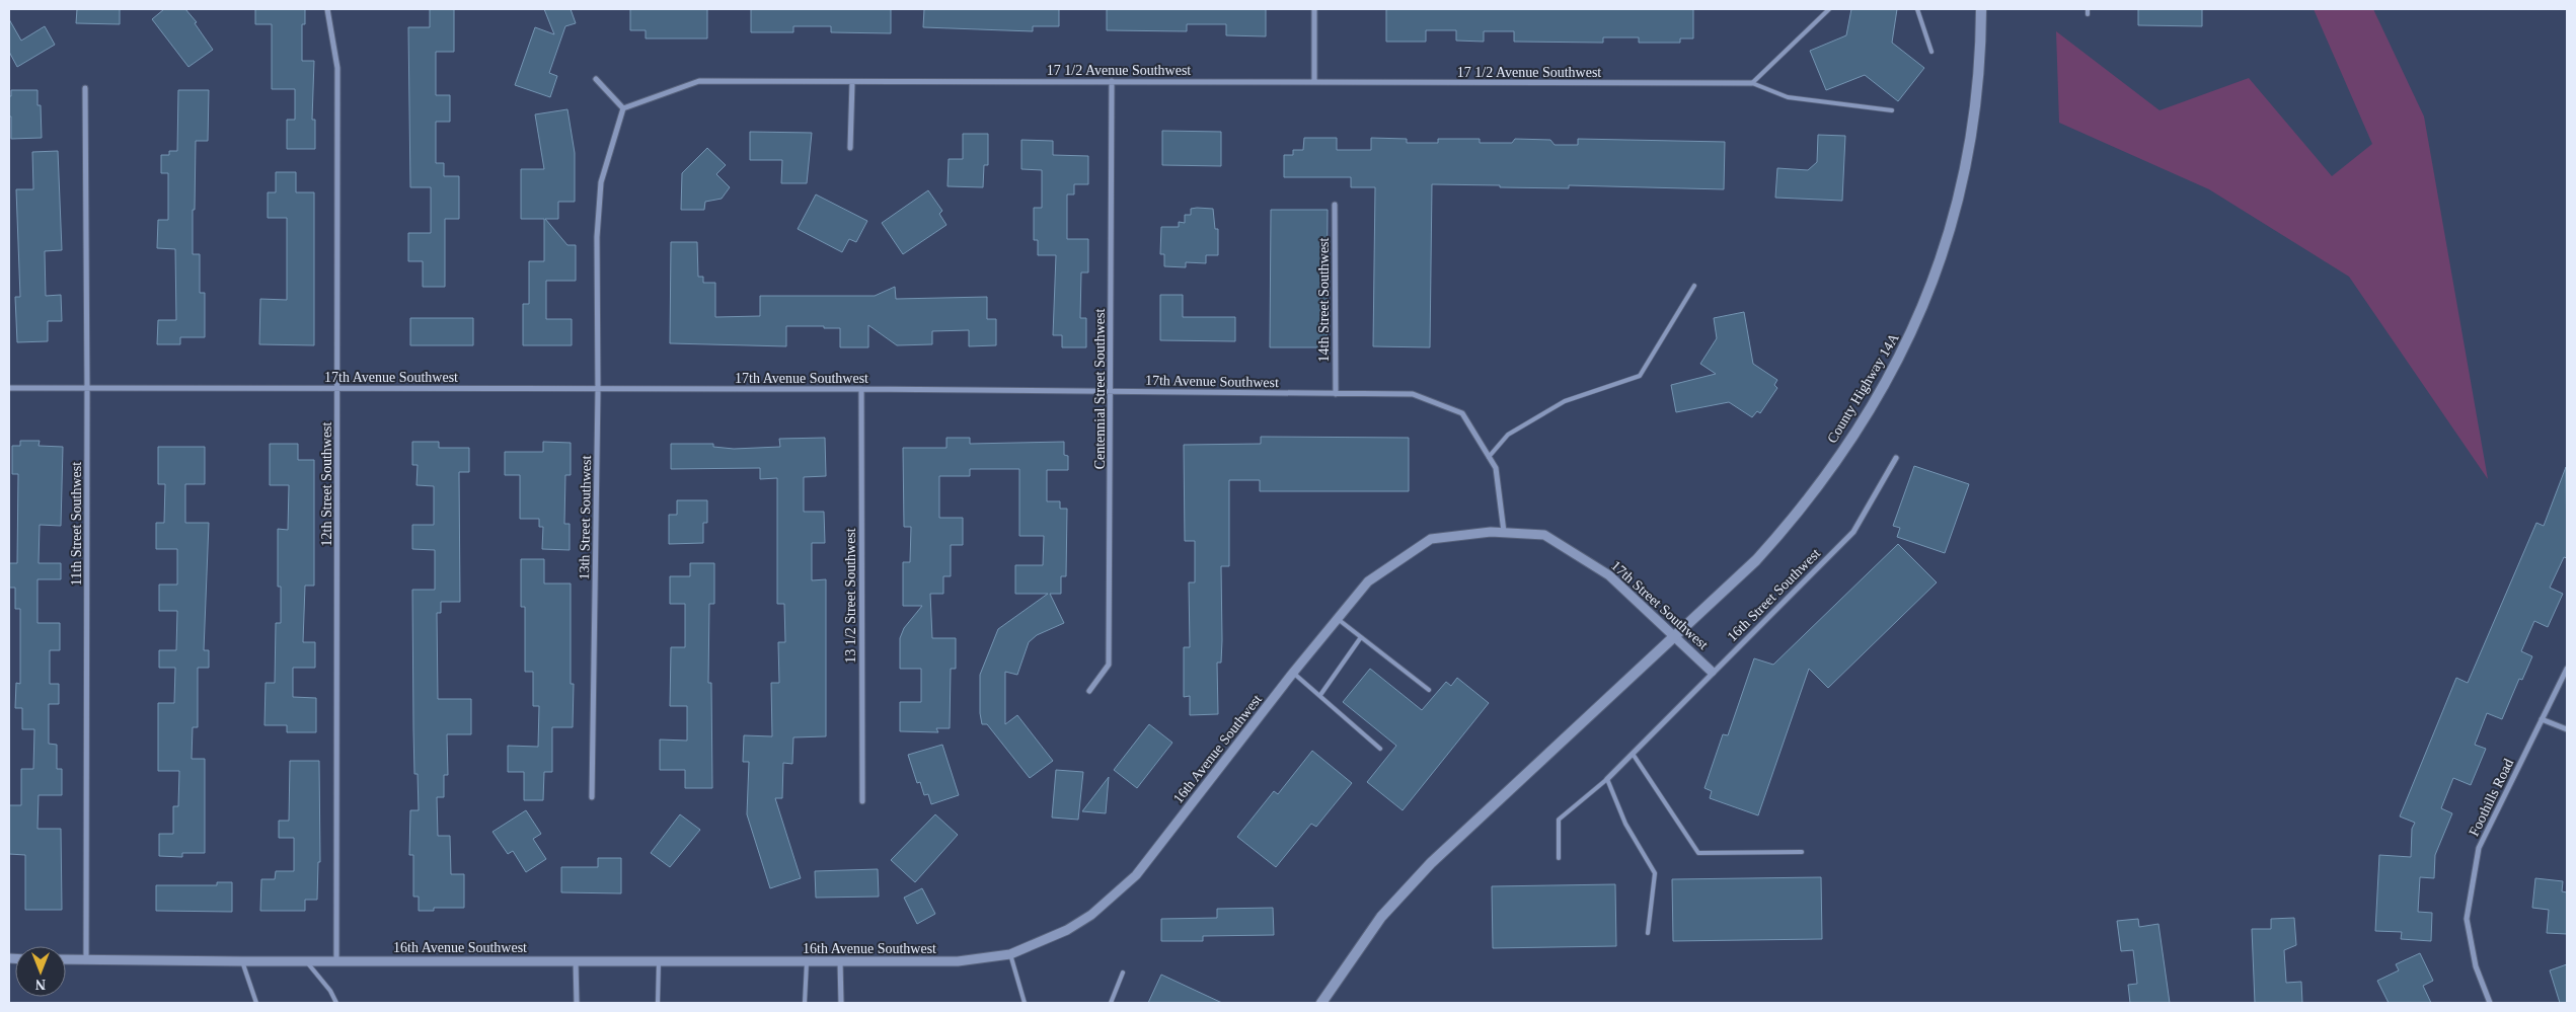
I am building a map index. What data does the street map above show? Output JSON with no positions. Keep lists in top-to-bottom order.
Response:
{
  "streets": {
    "main road": ["County Highway 14A"],
    "street": [
      "17 1/2 Avenue Southwest",
      "14th Street Southwest",
      "17th Avenue Southwest",
      "Centennial Street Southwest",
      "12th Street Southwest",
      "13th Street Southwest",
      "11th Street Southwest",
      "16th Street Southwest",
      "13 1/2 Street Southwest",
      "17th Street Southwest",
      "16th Avenue Southwest",
      "Foothills Road"
    ]
  },
  "crossings": [
    ["17 1/2 Avenue Southwest", "Centennial Street Southwest"],
    ["17 1/2 Avenue Southwest", "13th Street Southwest"],
    ["14th Street Southwest", "17th Avenue Southwest"],
    ["17th Avenue Southwest", "Centennial Street Southwest"],
    ["17th Avenue Southwest", "12th Street Southwest"],
    ["17th Avenue Southwest", "13th Street Southwest"],
    ["17th Avenue Southwest", "11th Street Southwest"],
    ["17th Avenue Southwest", "13 1/2 Street Southwest"],
    ["17th Avenue Southwest", "17th Street Southwest"],
    ["17th Avenue Southwest", "16th Avenue Southwest"],
    ["County Highway 14A", "17th Street Southwest"],
    ["12th Street Southwest", "16th Avenue Southwest"],
    ["11th Street Southwest", "16th Avenue Southwest"],
    ["16th Street Southwest", "17th Street Southwest"],
    ["17th Street Southwest", "16th Avenue Southwest"]
  ],
  "north": "bottom"
}
